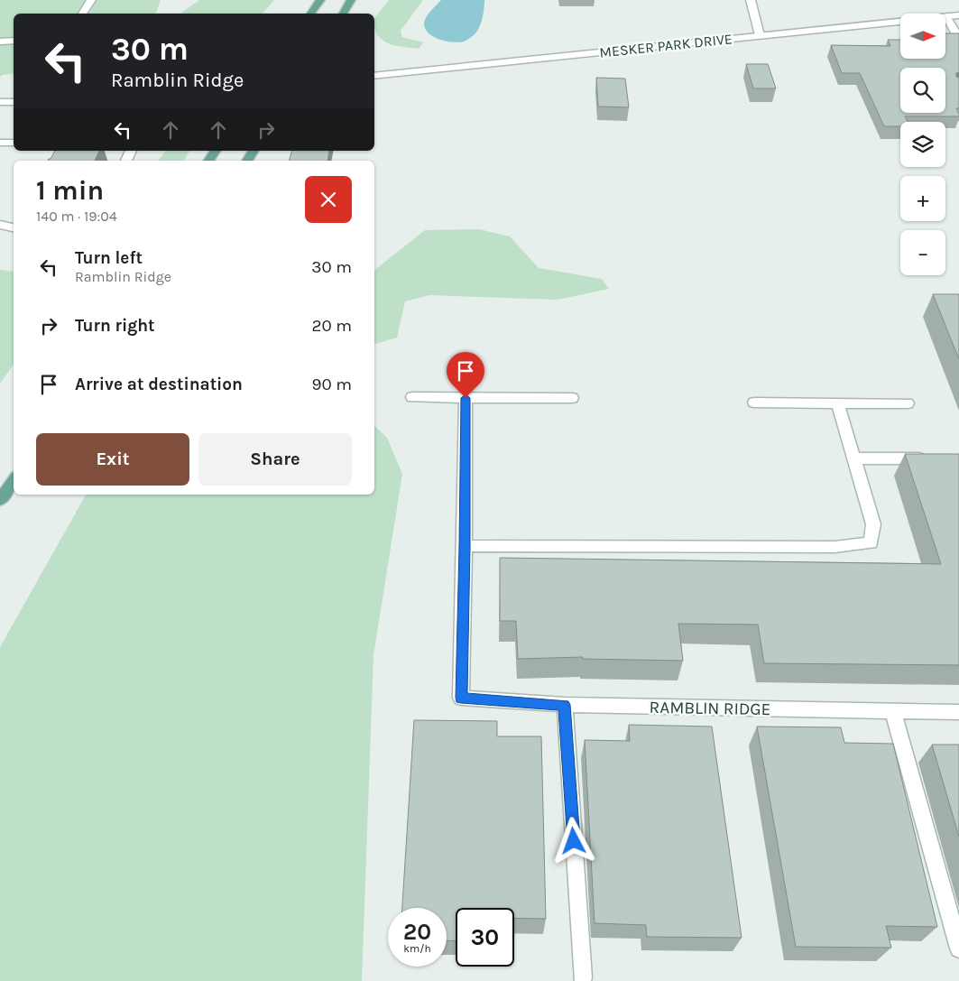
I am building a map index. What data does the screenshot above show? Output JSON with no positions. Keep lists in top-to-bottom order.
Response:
{
  "streets": {
    "street": ["MESKER PARK DRIVE", "RAMBLIN RIDGE"]
  },
  "north": "right",
  "page": {
    "map_buttons": ["+", "−"],
    "turn": ["30 m", "Ramblin Ridge"],
    "heading": ["1 min", "140 m · 19:04"],
    "list": [
      {
        "name": "Turn left",
        "note": "Ramblin Ridge",
        "value": "30 m"
      },
      {
        "name": "Turn right",
        "value": "20 m"
      },
      {
        "name": "Arrive at destination",
        "value": "90 m"
      }
    ],
    "buttons": ["Exit", "Share"],
    "speed": "20 km/h",
    "limit": "30"
  }
}
